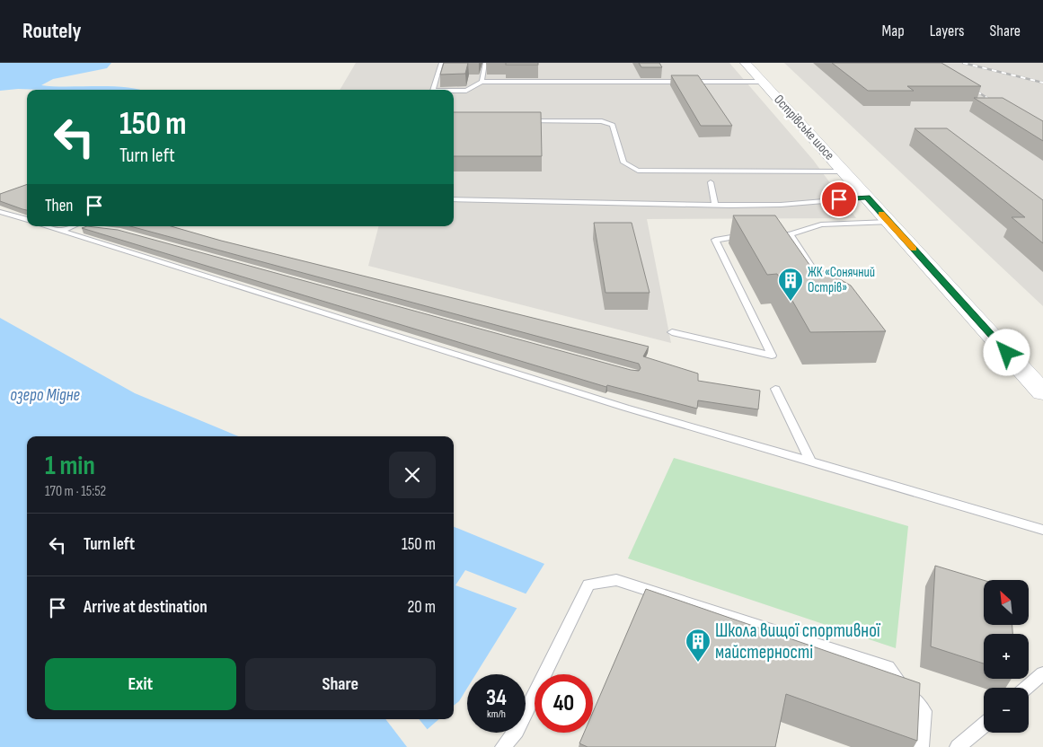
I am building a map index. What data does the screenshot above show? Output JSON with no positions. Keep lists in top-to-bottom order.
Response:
{
  "streets": {
    "street": ["Острівське шосе"]
  },
  "water": ["озеро Мідне"],
  "places": {
    "building": ["ЖК «Сонячний Острів»", "Школа вищої спортивної майстерності"]
  },
  "north": "top left",
  "page": {
    "header": "Routely",
    "nav": ["Map", "Layers", "Share"],
    "turn": ["150 m", "Turn left"],
    "then": "Then",
    "heading": ["1 min", "170 m · 15:52"],
    "list": [
      {
        "name": "Turn left",
        "value": "150 m"
      },
      {
        "name": "Arrive at destination",
        "value": "20 m"
      }
    ],
    "map_buttons": ["+", "−"],
    "buttons": ["Exit", "Share"],
    "speed": "34 km/h",
    "limit": "40"
  }
}
